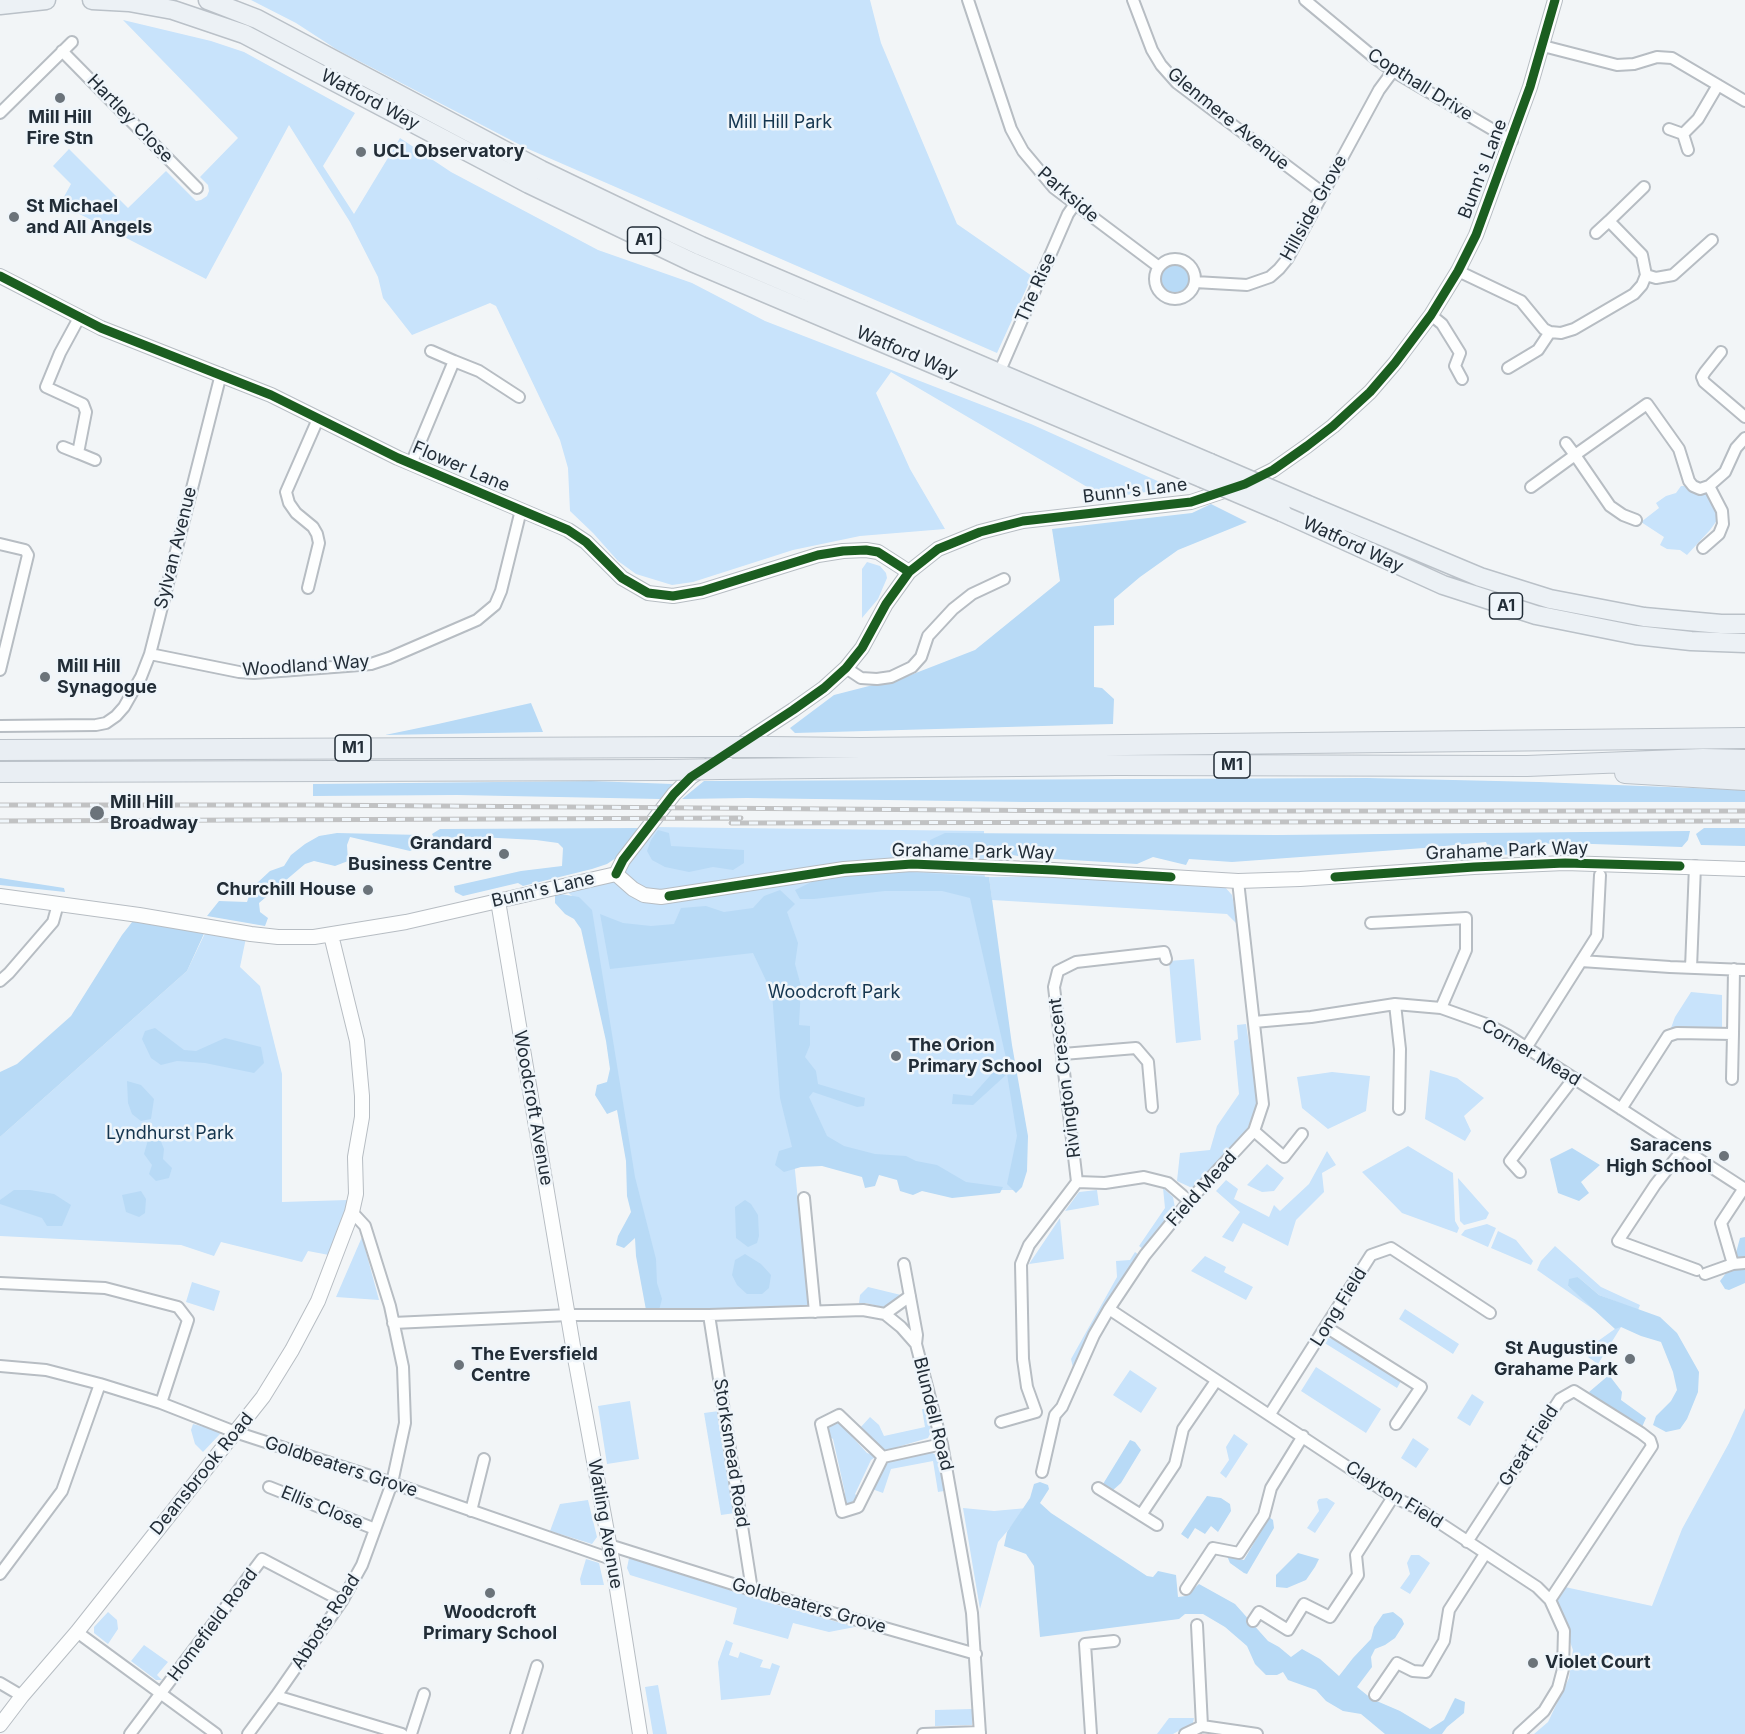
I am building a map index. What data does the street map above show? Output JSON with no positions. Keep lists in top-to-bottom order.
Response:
{
  "streets": {
    "highway": ["Watford Way", "A1", "M1"],
    "street": [
      "Copthall Drive",
      "Hartley Close",
      "Glenmere Avenue",
      "Bunn's Lane",
      "Parkside",
      "Hillside Grove",
      "The Rise",
      "Flower Lane",
      "Sylvan Avenue",
      "Woodland Way",
      "Grahame Park Way",
      "Corner Mead",
      "Rivington Crescent",
      "Woodcroft Avenue",
      "Field Mead",
      "Long Field",
      "Blundell Road",
      "Great Field",
      "Storksmead Road",
      "Goldbeaters Grove",
      "Deansbrook Road",
      "Clayton Field",
      "Ellis Close",
      "Watling Avenue",
      "Abbots Road",
      "Homefield Road"
    ]
  },
  "crossings": [
    ["Copthall Drive", "Bunn's Lane"],
    ["Copthall Drive", "Hillside Grove"],
    ["Watford Way", "The Rise"],
    ["Glenmere Avenue", "Hillside Grove"],
    ["Bunn's Lane", "Flower Lane"],
    ["Bunn's Lane", "Grahame Park Way"],
    ["Bunn's Lane", "Woodcroft Avenue"],
    ["Bunn's Lane", "Deansbrook Road"],
    ["Parkside", "Hillside Grove"],
    ["Parkside", "The Rise"],
    ["Flower Lane", "Sylvan Avenue"],
    ["Flower Lane", "Woodland Way"],
    ["Sylvan Avenue", "Woodland Way"],
    ["Grahame Park Way", "Field Mead"],
    ["Corner Mead", "Field Mead"],
    ["Rivington Crescent", "Field Mead"],
    ["Woodcroft Avenue", "Watling Avenue"],
    ["Field Mead", "Clayton Field"],
    ["Long Field", "Clayton Field"],
    ["Blundell Road", "Goldbeaters Grove"],
    ["Great Field", "Clayton Field"],
    ["Storksmead Road", "Goldbeaters Grove"],
    ["Goldbeaters Grove", "Deansbrook Road"],
    ["Goldbeaters Grove", "Watling Avenue"],
    ["Goldbeaters Grove", "Abbots Road"],
    ["Deansbrook Road", "Abbots Road"],
    ["Ellis Close", "Abbots Road"],
    ["Abbots Road", "Homefield Road"]
  ],
  "parks": ["Mill Hill Park", "Woodcroft Park", "Lyndhurst Park"],
  "places": [
    "Mill Hill Fire Stn",
    "UCL Observatory",
    "St Michael and All Angels",
    "Mill Hill Synagogue",
    "Mill Hill Broadway",
    "Grandard Business Centre",
    "Churchill House",
    "The Orion Primary School",
    "Saracens High School",
    "St Augustine Grahame Park",
    "The Eversfield Centre",
    "Woodcroft Primary School",
    "Violet Court"
  ]
}
